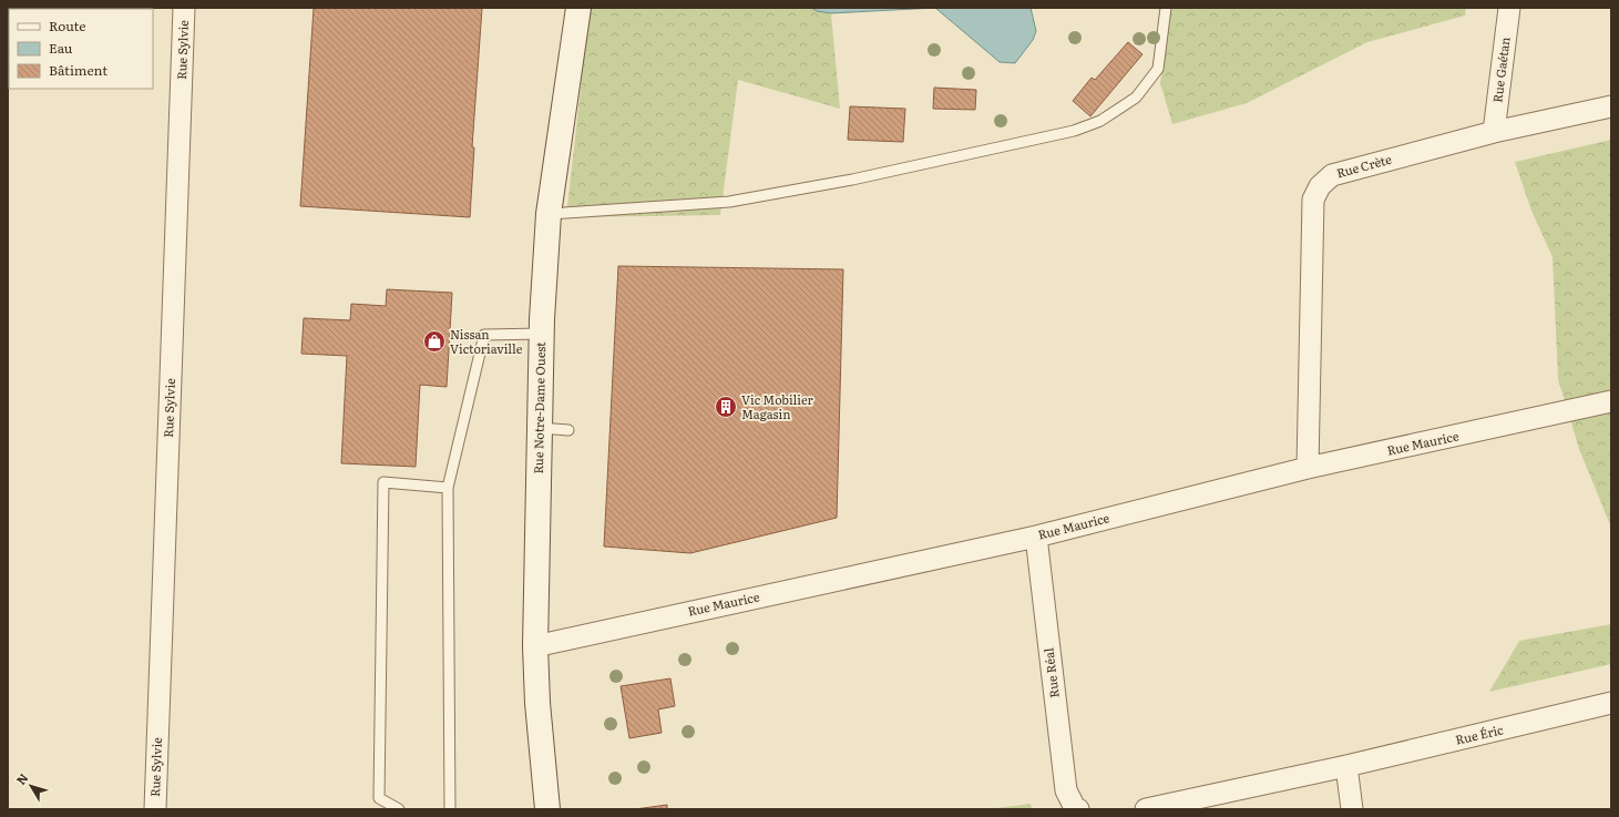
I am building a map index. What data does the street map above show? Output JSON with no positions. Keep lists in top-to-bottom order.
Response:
{
  "streets": {
    "street": [
      "Rue Sylvie",
      "Rue Gaétan",
      "Rue Crète",
      "Rue Notre-Dame Ouest",
      "Rue Maurice",
      "Rue Réal",
      "Rue Éric"
    ]
  },
  "crossings": [
    ["Rue Gaétan", "Rue Crète"],
    ["Rue Crète", "Rue Maurice"],
    ["Rue Notre-Dame Ouest", "Rue Maurice"],
    ["Rue Maurice", "Rue Réal"]
  ],
  "places": {
    "shop": ["Nissan Victoriaville"],
    "building": ["Vic Mobilier Magasin"]
  },
  "legend": ["Route", "Eau", "Bâtiment"],
  "north": "top left"
}
